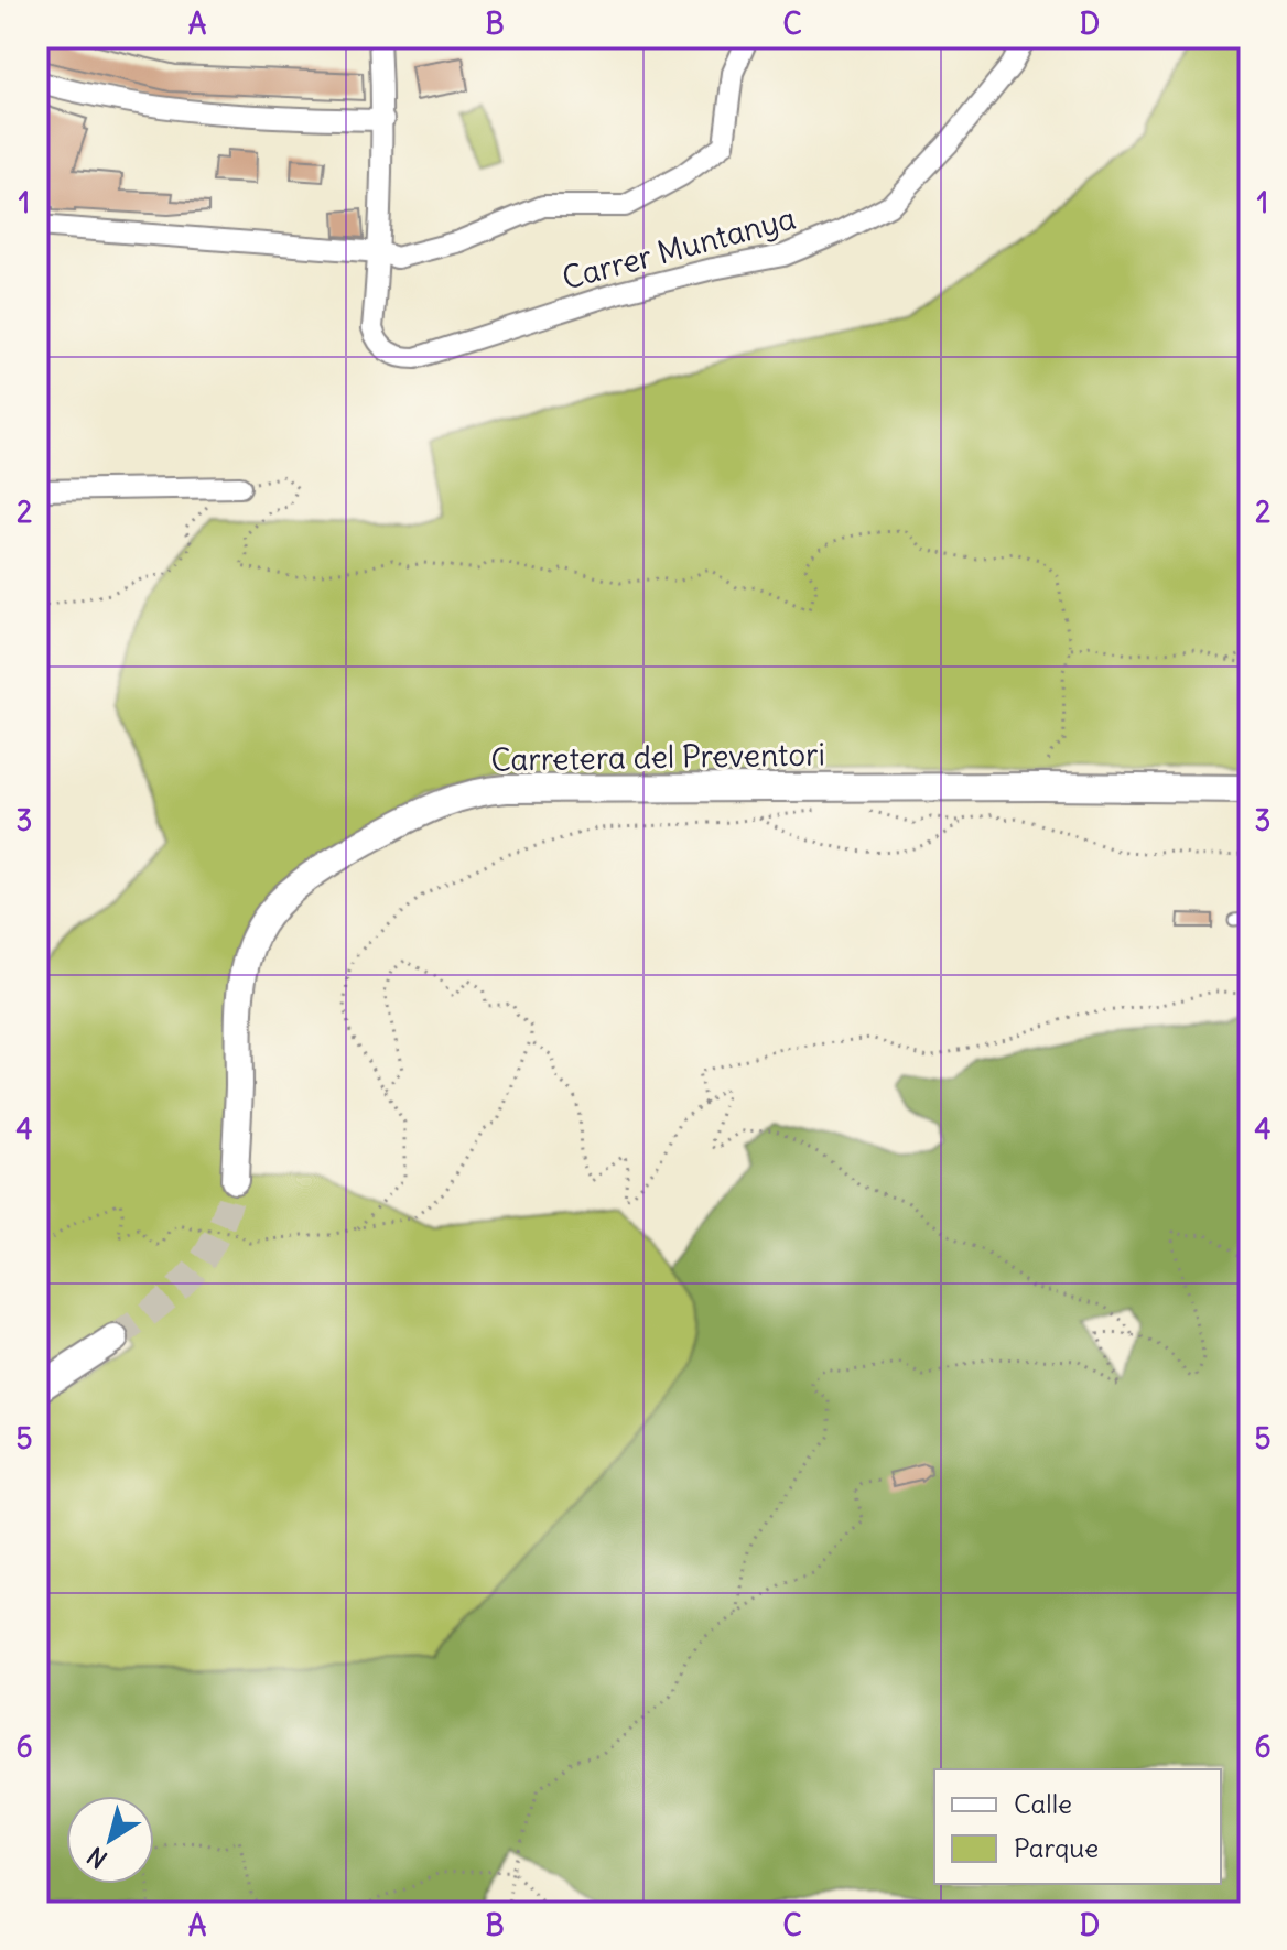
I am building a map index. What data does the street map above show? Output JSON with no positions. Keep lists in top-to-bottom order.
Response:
{
  "streets": {
    "street": ["Carrer Muntanya", "Carretera del Preventori"]
  },
  "legend": ["Calle", "Parque"],
  "north": "bottom left",
  "grid": {
    "columns": [
      "A",
      "B",
      "C",
      "D"
    ],
    "rows": [
      "1",
      "2",
      "3",
      "4",
      "5",
      "6"
    ]
  }
}
